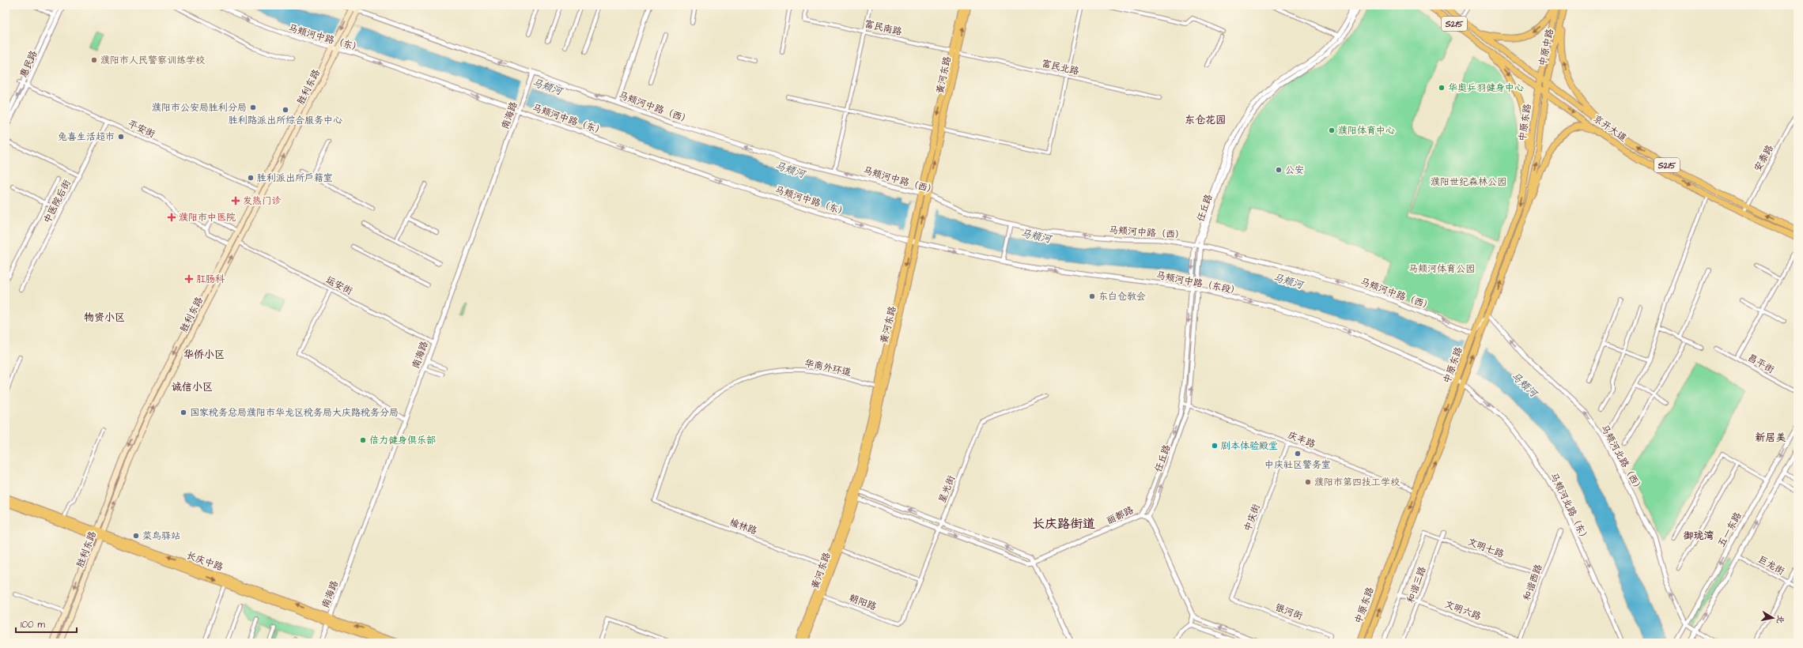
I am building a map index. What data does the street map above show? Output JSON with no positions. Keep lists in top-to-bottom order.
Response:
{
  "streets": {
    "main road": [
      "S215",
      "中原中路",
      "黄河东路",
      "胜利东路",
      "中原东路",
      "京开大道",
      "长庆中路"
    ],
    "street": [
      "富民南路",
      "马颊河中路（东）",
      "惠民路",
      "富民北路",
      "马颊河中路（西）",
      "南海路",
      "平安街",
      "安泰路",
      "中医院后街",
      "任丘路",
      "马颊河中路（东段）",
      "运安街",
      "昌平街",
      "华商外环道",
      "庆丰路",
      "马颊河北路（西）",
      "星光街",
      "马颊河北路（东）",
      "丽都路",
      "中庆街",
      "榆林路",
      "五一东路",
      "文明七路",
      "巨龙街",
      "和谐西路",
      "和谐三路",
      "朝阳路",
      "文明六路",
      "银河街"
    ]
  },
  "crossings": [
    ["富民南路", "富民北路"],
    ["富民南路", "黄河东路"],
    ["马颊河中路（东）", "黄河东路"],
    ["马颊河中路（东）", "胜利东路"],
    ["马颊河中路（东）", "南海路"],
    ["马颊河中路（东）", "马颊河中路（东段）"],
    ["中原中路", "中原东路"],
    ["中原中路", "京开大道"],
    ["惠民路", "平安街"],
    ["富民北路", "黄河东路"],
    ["黄河东路", "马颊河中路（西）"],
    ["黄河东路", "马颊河中路（东段）"],
    ["黄河东路", "华商外环道"],
    ["黄河东路", "榆林路"],
    ["黄河东路", "朝阳路"],
    ["胜利东路", "马颊河中路（西）"],
    ["胜利东路", "平安街"],
    ["胜利东路", "运安街"],
    ["胜利东路", "长庆中路"],
    ["马颊河中路（西）", "南海路"],
    ["马颊河中路（西）", "中原东路"],
    ["马颊河中路（西）", "任丘路"],
    ["南海路", "运安街"],
    ["南海路", "长庆中路"],
    ["中原东路", "京开大道"],
    ["中原东路", "马颊河中路（东段）"],
    ["中原东路", "庆丰路"],
    ["中原东路", "马颊河北路（西）"],
    ["中原东路", "马颊河北路（东）"],
    ["京开大道", "安泰路"],
    ["平安街", "中医院后街"],
    ["任丘路", "马颊河中路（东段）"],
    ["任丘路", "庆丰路"],
    ["任丘路", "丽都路"],
    ["马颊河中路（东段）", "马颊河北路（东）"],
    ["华商外环道", "榆林路"],
    ["庆丰路", "中庆街"],
    ["马颊河北路（西）", "五一东路"],
    ["星光街", "朝阳路"],
    ["中庆街", "银河街"],
    ["五一东路", "巨龙街"],
    ["文明七路", "和谐西路"],
    ["文明七路", "和谐三路"],
    ["文明七路", "文明六路"],
    ["和谐西路", "文明六路"],
    ["和谐三路", "文明六路"]
  ],
  "one_way": [
    "马颊河中路（东）",
    "马颊河中路（西）",
    "马颊河中路（东段）",
    "马颊河北路（西）",
    "马颊河北路（东）"
  ],
  "districts": [
    "东仓花园",
    "物资小区",
    "华侨小区",
    "诚信小区",
    "新居美",
    "长庆路街道",
    "御珑湾"
  ],
  "water": ["马颊河"],
  "parks": ["濮阳世纪森林公园", "马颊河体育公园"],
  "places": {
    "other": [
      "濮阳市人民警察训练学校",
      "华奥乒羽健身中心",
      "濮阳市公安局胜利分局",
      "胜利路派出所综合服务中心",
      "濮阳体育中心",
      "兔喜生活超市",
      "公安",
      "胜利派出所户籍室",
      "东白仓教会",
      "国家税务总局濮阳市华龙区税务局大庆路税务分局",
      "倍力健身俱乐部",
      "剧本体验殿堂",
      "中庆社区警务室",
      "濮阳市第四技工学校",
      "菜鸟驿站"
    ],
    "health": ["发热门诊", "濮阳市中医院", "肛肠科"]
  },
  "scale_bar": "100 m",
  "north": "right"
}
